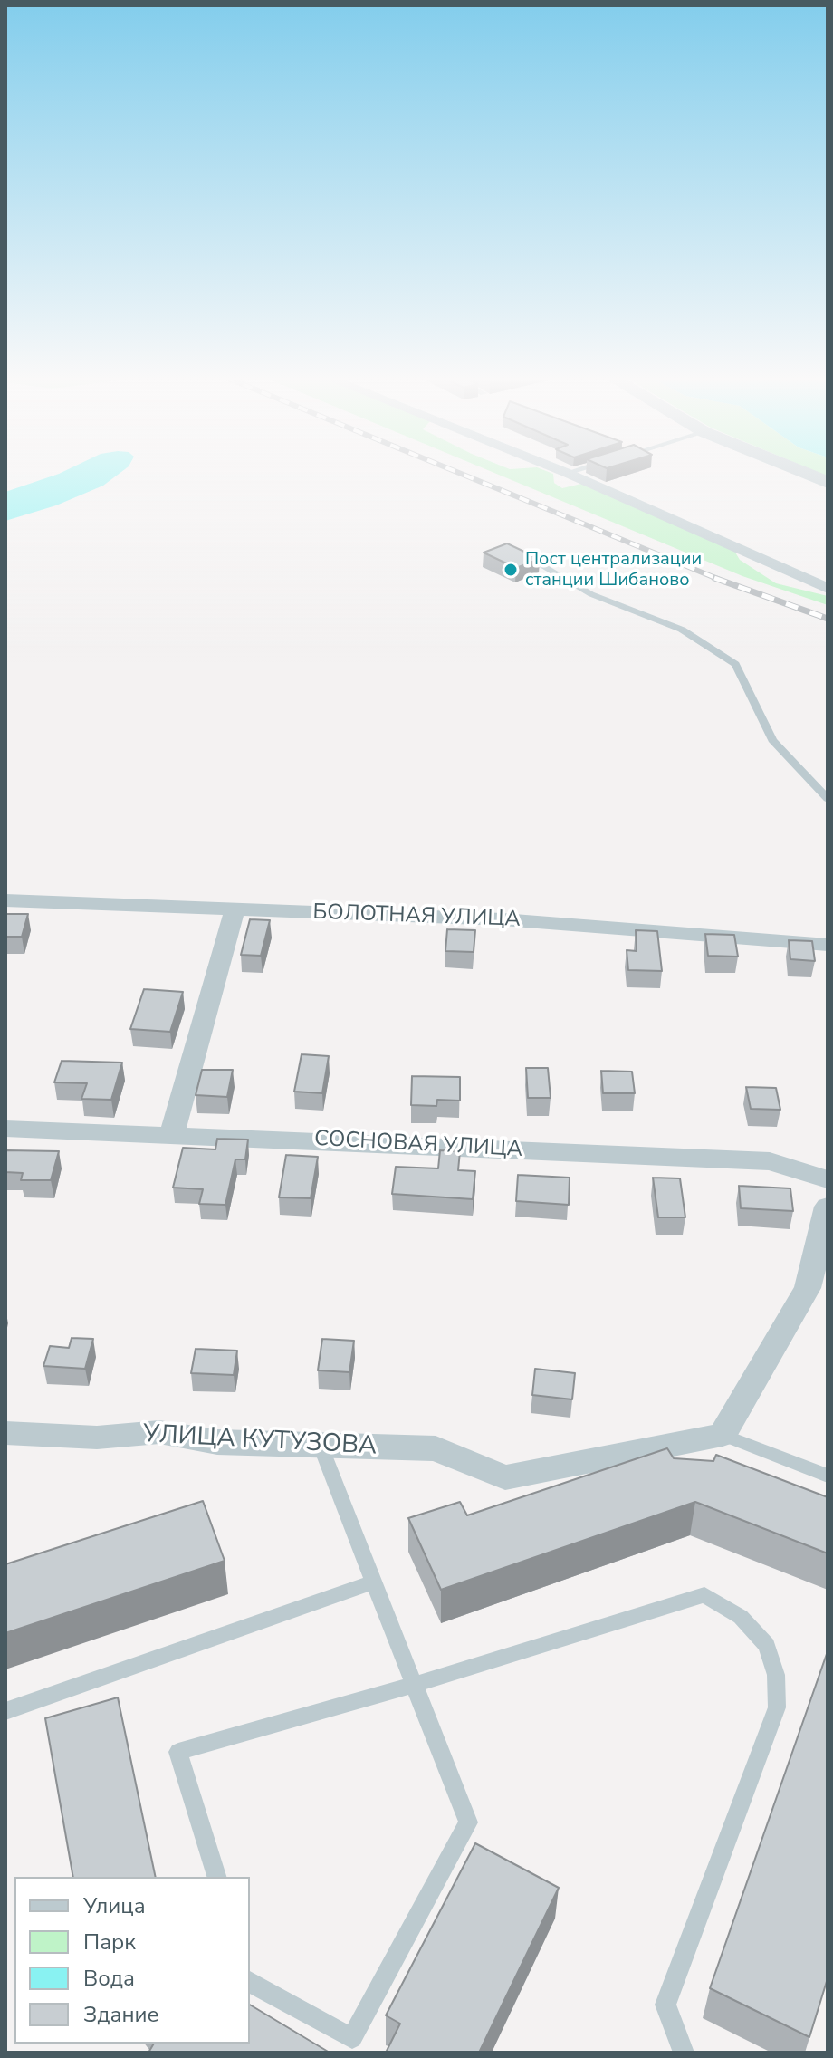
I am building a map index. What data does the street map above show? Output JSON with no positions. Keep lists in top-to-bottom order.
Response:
{
  "streets": {
    "street": ["БОЛОТНАЯ УЛИЦА", "СОСНОВАЯ УЛИЦА", "УЛИЦА КУТУЗОВА"]
  },
  "places": ["Пост централизации станции Шибаново"],
  "legend": [
    "Улица",
    "Парк",
    "Вода",
    "Здание"
  ]
}
